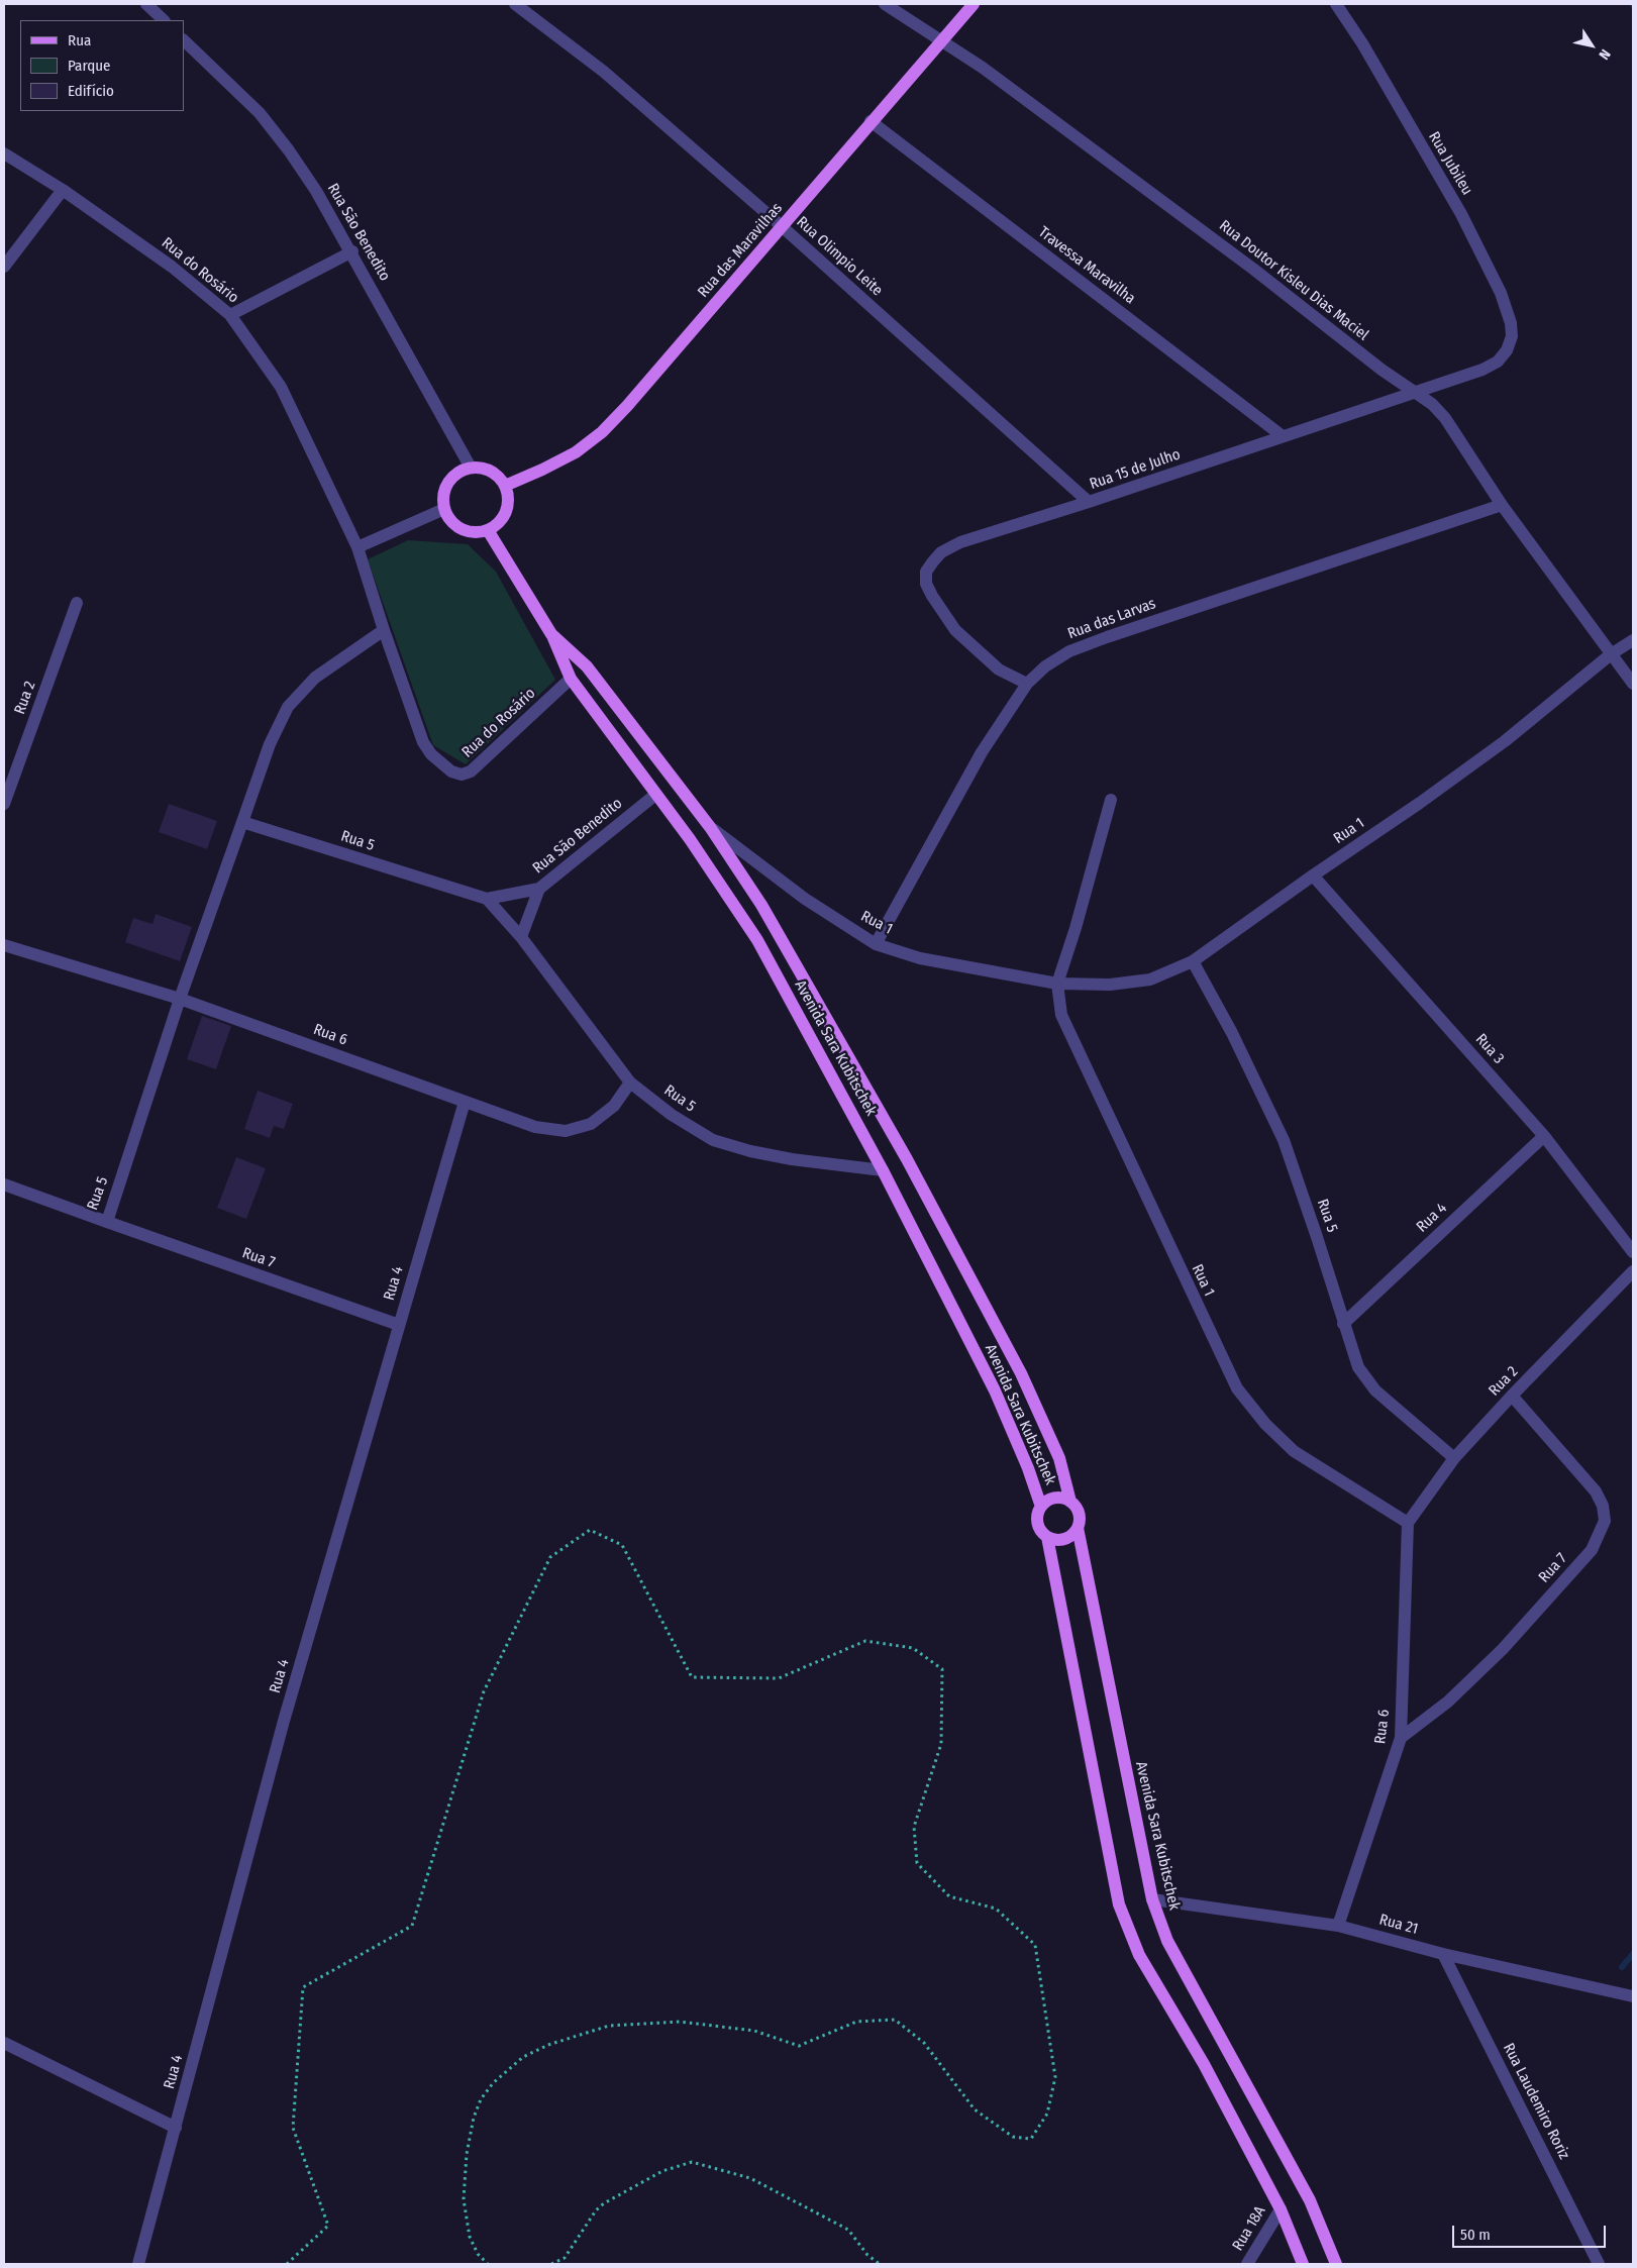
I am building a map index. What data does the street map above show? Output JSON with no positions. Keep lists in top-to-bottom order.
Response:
{
  "streets": {
    "main road": ["Rua das Maravilhas", "Avenida Sara Kubitschek"],
    "street": [
      "Rua Jubileu",
      "Rua São Benedito",
      "Rua Olimpio Leite",
      "Travessa Maravilha",
      "Rua do Rosário",
      "Rua Doutor Kisleu Dias Maciel",
      "Rua 15 de Julho",
      "Rua das Larvas",
      "Rua 2",
      "Rua 1",
      "Rua 5",
      "Rua 6",
      "Rua 3",
      "Rua 4",
      "Rua 7",
      "Rua 21",
      "Rua Laudemiro Roriz",
      "Rua 18A"
    ]
  },
  "crossings": [
    ["Rua Jubileu", "Rua 15 de Julho"],
    ["Rua São Benedito", "Rua das Maravilhas"],
    ["Rua São Benedito", "Rua 5"],
    ["Rua São Benedito", "Avenida Sara Kubitschek"],
    ["Rua das Maravilhas", "Rua Olimpio Leite"],
    ["Rua das Maravilhas", "Travessa Maravilha"],
    ["Rua das Maravilhas", "Rua Doutor Kisleu Dias Maciel"],
    ["Rua Olimpio Leite", "Rua 15 de Julho"],
    ["Travessa Maravilha", "Rua 15 de Julho"],
    ["Rua do Rosário", "Avenida Sara Kubitschek"],
    ["Rua Doutor Kisleu Dias Maciel", "Rua 15 de Julho"],
    ["Rua Doutor Kisleu Dias Maciel", "Rua das Larvas"],
    ["Rua Doutor Kisleu Dias Maciel", "Rua 1"],
    ["Rua 15 de Julho", "Rua das Larvas"],
    ["Rua das Larvas", "Rua 1"],
    ["Rua 2", "Rua 1"],
    ["Rua 2", "Rua 5"],
    ["Rua 2", "Rua 6"],
    ["Rua 2", "Rua 7"],
    ["Rua 1", "Rua 5"],
    ["Rua 1", "Rua 6"],
    ["Rua 1", "Avenida Sara Kubitschek"],
    ["Rua 1", "Rua 3"],
    ["Rua 5", "Rua 6"],
    ["Rua 5", "Avenida Sara Kubitschek"],
    ["Rua 5", "Rua 4"],
    ["Rua 5", "Rua 7"],
    ["Rua 6", "Rua 4"],
    ["Rua 6", "Rua 7"],
    ["Rua 6", "Rua 21"],
    ["Avenida Sara Kubitschek", "Rua 21"],
    ["Avenida Sara Kubitschek", "Rua 18A"],
    ["Rua 3", "Rua 4"],
    ["Rua 4", "Rua 7"],
    ["Rua 21", "Rua Laudemiro Roriz"]
  ],
  "legend": ["Rua", "Parque", "Edifício"],
  "scale_bar": "50 m",
  "north": "bottom right"
}
